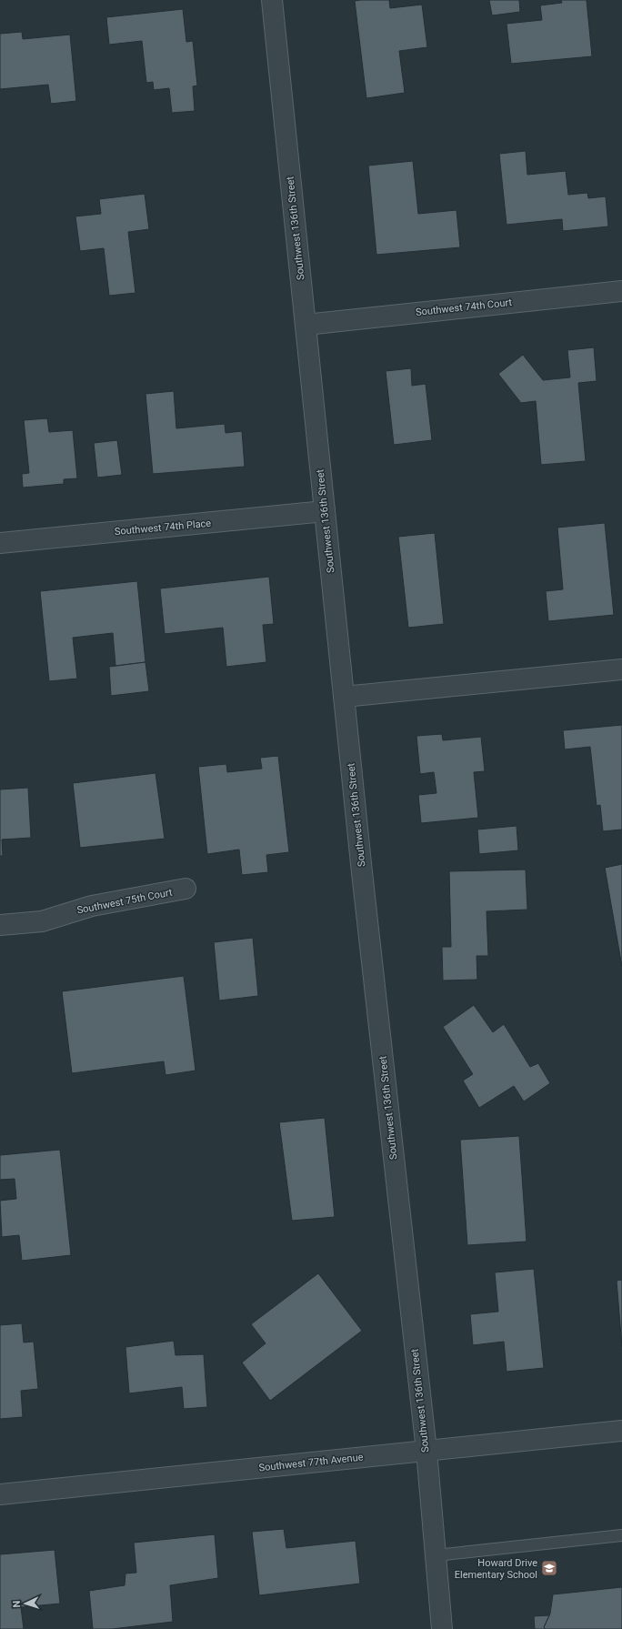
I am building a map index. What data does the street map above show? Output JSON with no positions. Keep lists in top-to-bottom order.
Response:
{
  "streets": {
    "street": [
      "Southwest 136th Street",
      "Southwest 74th Court",
      "Southwest 74th Place",
      "Southwest 75th Court",
      "Southwest 77th Avenue"
    ]
  },
  "crossings": [
    ["Southwest 136th Street", "Southwest 74th Court"],
    ["Southwest 136th Street", "Southwest 74th Place"],
    ["Southwest 136th Street", "Southwest 77th Avenue"]
  ],
  "places": {
    "school or university": ["Howard Drive Elementary School"]
  },
  "north": "left"
}
